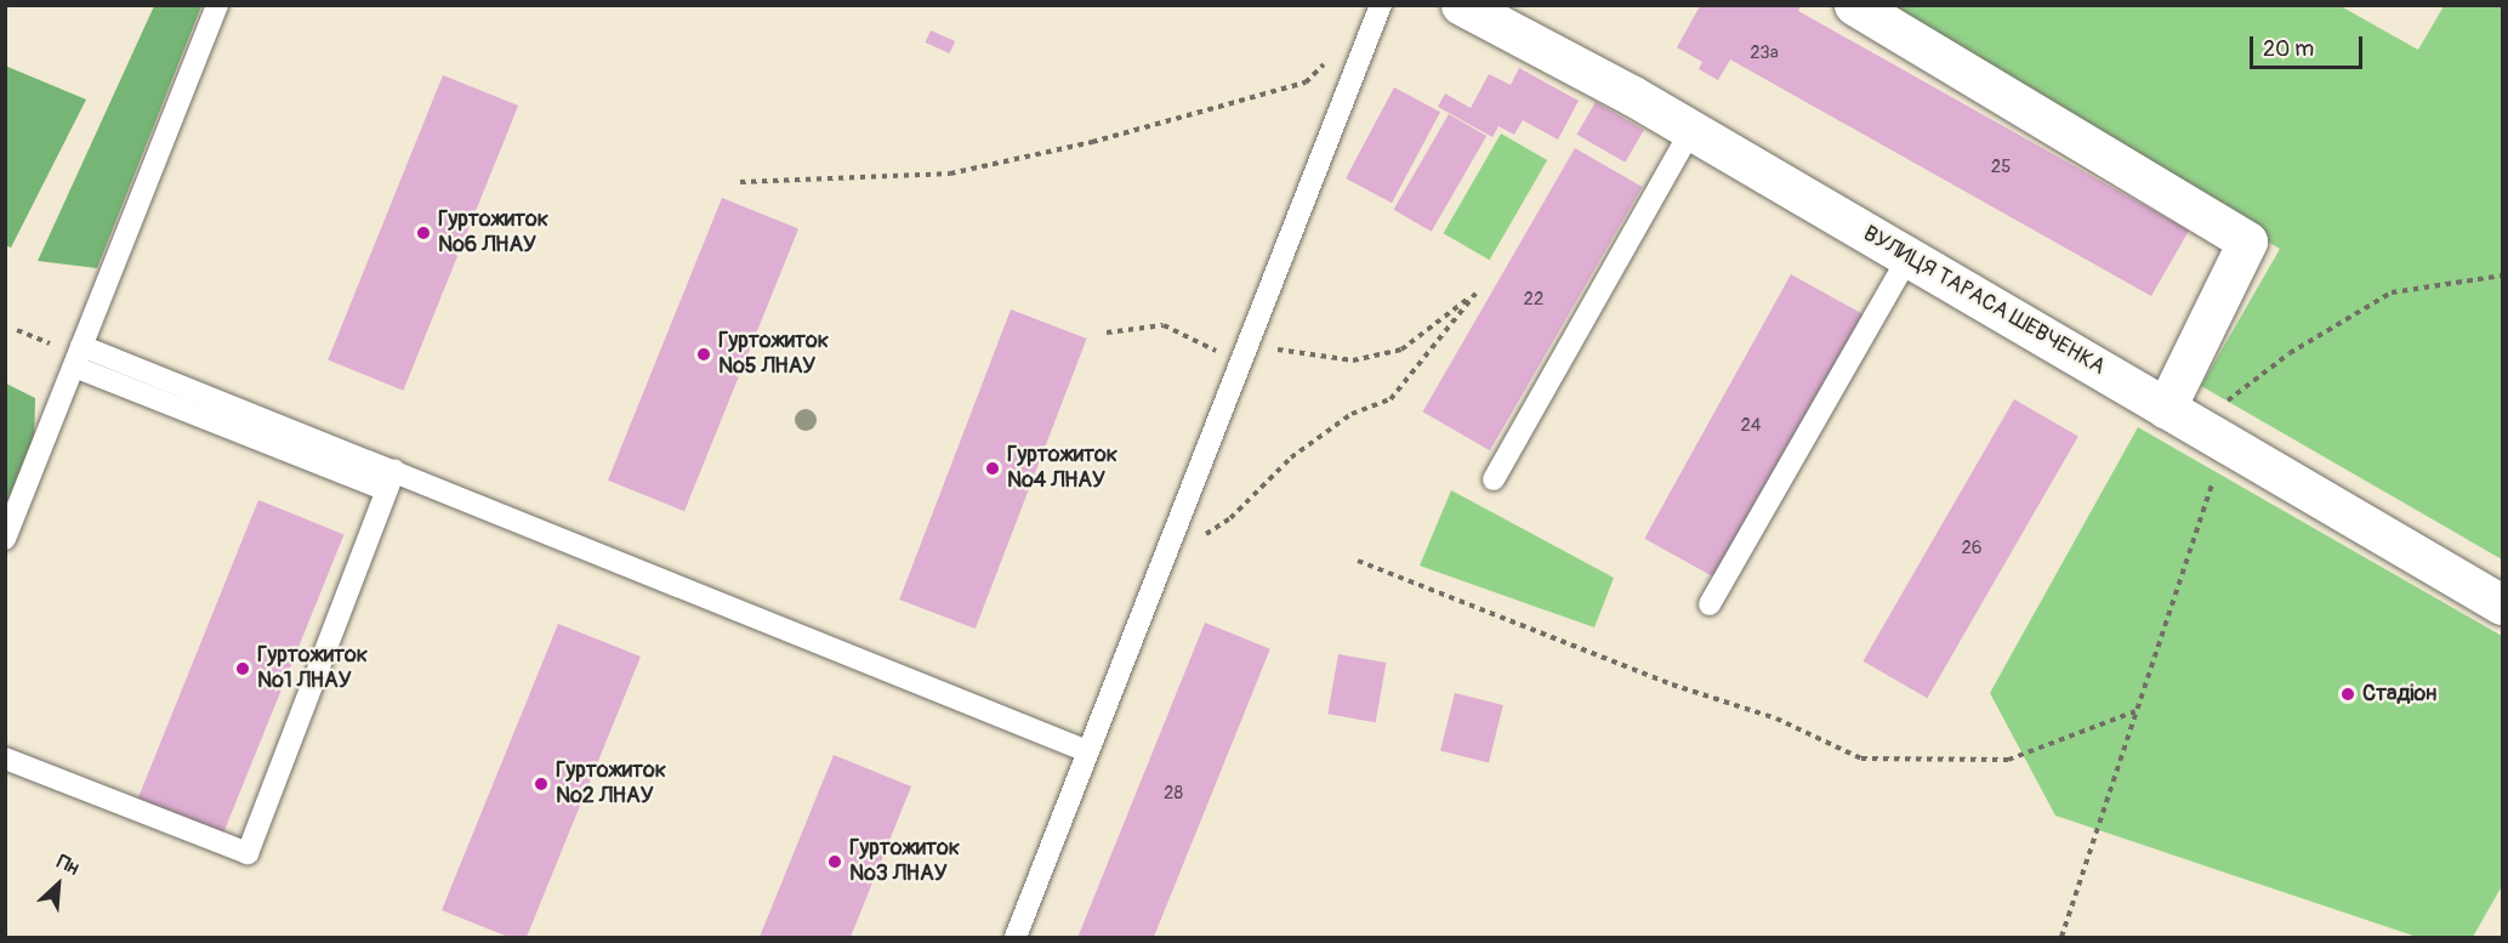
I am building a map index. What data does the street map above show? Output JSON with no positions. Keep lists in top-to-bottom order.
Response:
{
  "streets": {
    "street": ["ВУЛИЦЯ ТАРАСА ШЕВЧЕНКА"]
  },
  "places": [
    "Гуртожиток №6 ЛНАУ",
    "Гуртожиток №5 ЛНАУ",
    "Гуртожиток №4 ЛНАУ",
    "Гуртожиток №1 ЛНАУ",
    "Стадіон",
    "Гуртожиток №2 ЛНАУ",
    "Гуртожиток №3 ЛНАУ"
  ],
  "house_numbers": [
    "23а",
    "25",
    "22",
    "24",
    "26",
    "28"
  ],
  "scale_bar": "20 m",
  "north": "top right"
}
